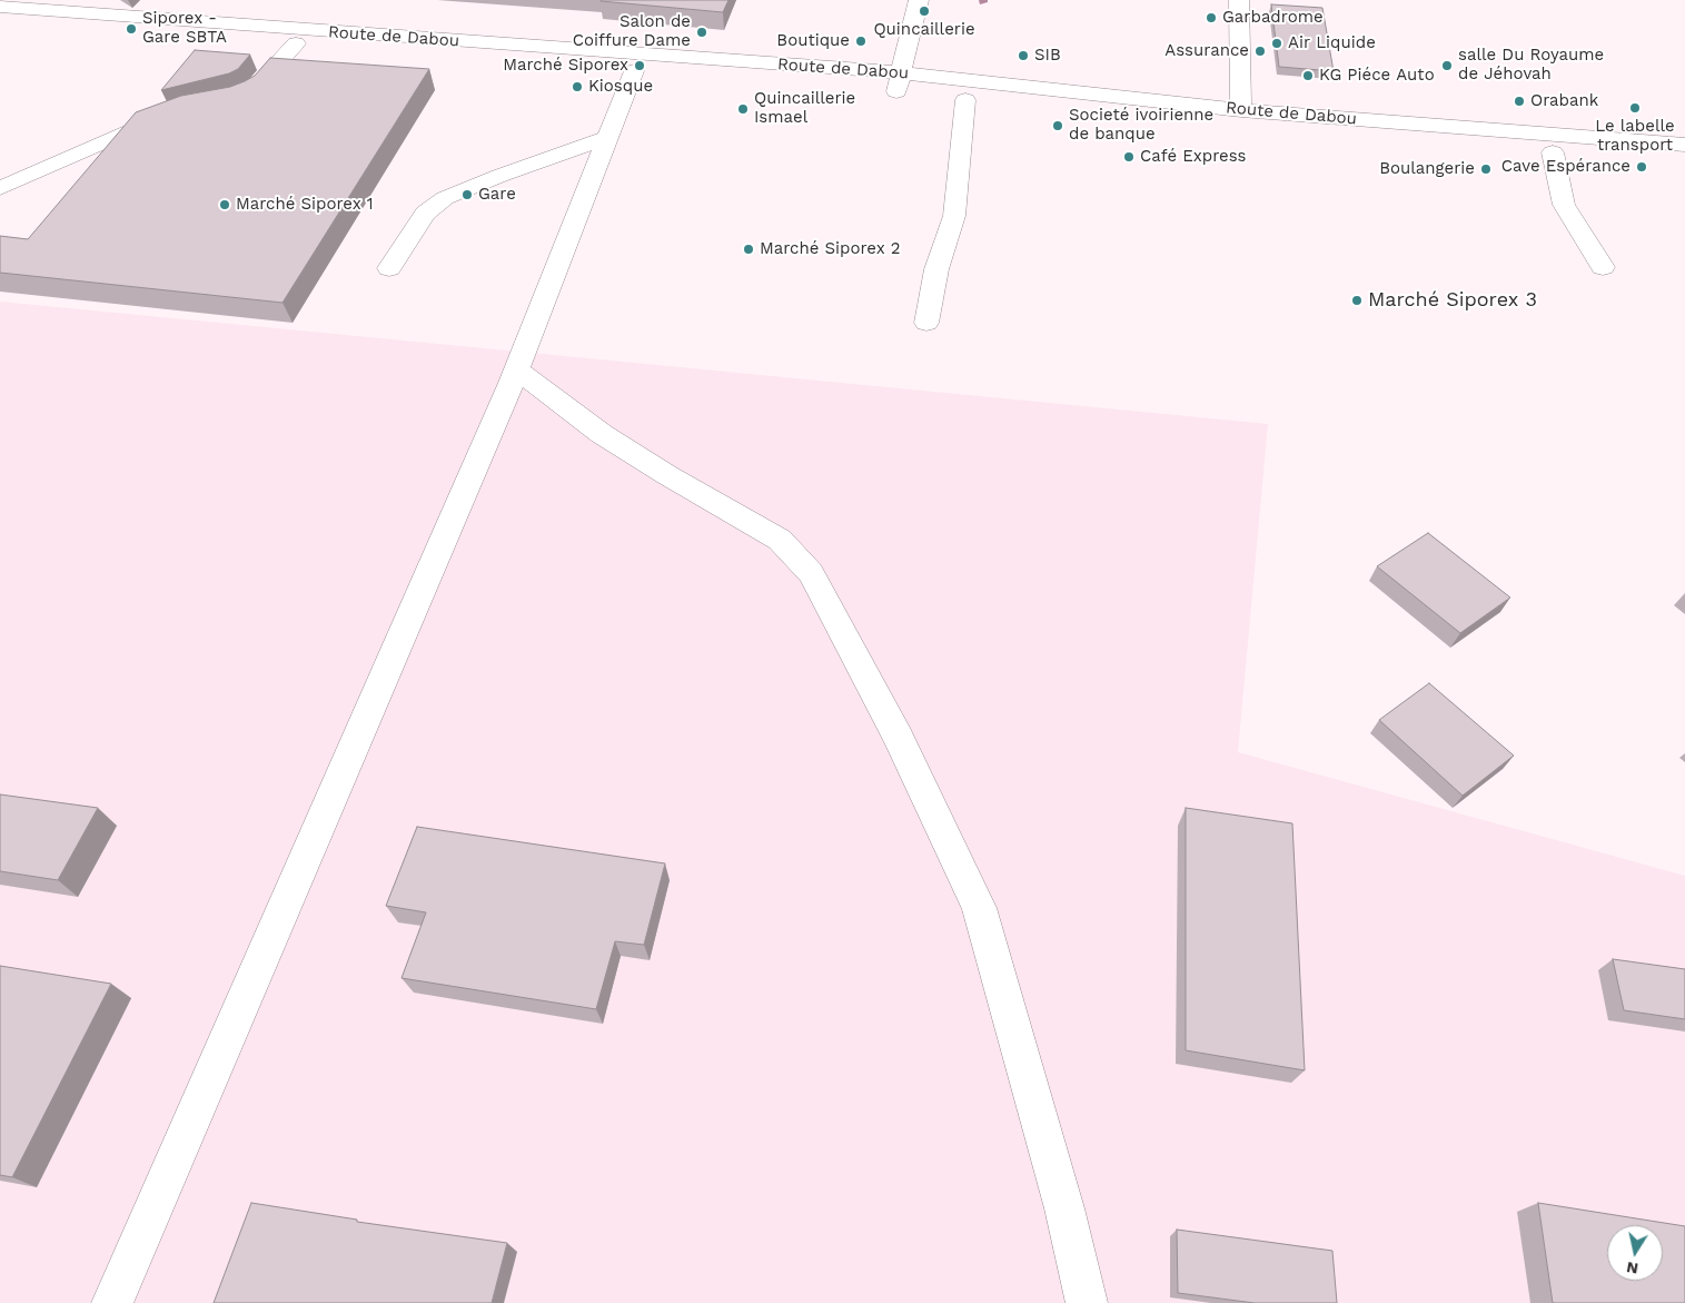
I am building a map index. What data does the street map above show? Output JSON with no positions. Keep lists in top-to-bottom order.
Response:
{
  "streets": {
    "street": ["Route de Dabou"]
  },
  "places": [
    "Quincaillerie",
    "Garbadrome",
    "Siporex - Gare SBTA",
    "Salon de Coiffure Dame",
    "Boutique",
    "Air Liquide",
    "Assurance",
    "SIB",
    "Marché Siporex",
    "salle Du Royaume de Jéhovah",
    "KG Piéce Auto",
    "Kiosque",
    "Orabank",
    "Le labelle transport",
    "Quincaillerie Ismael",
    "Societé ivoirienne de banque",
    "Café Express",
    "Cave Espérance",
    "Boulangerie",
    "Gare",
    "Marché Siporex 1",
    "Marché Siporex 2",
    "Marché Siporex 3"
  ],
  "north": "bottom"
}
